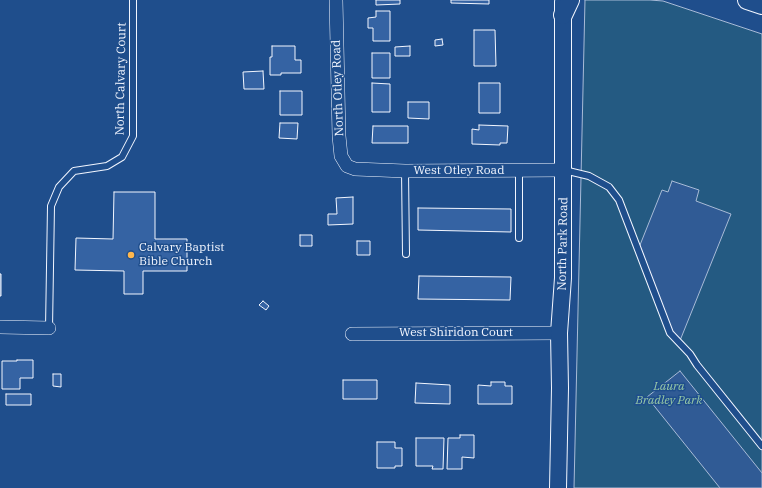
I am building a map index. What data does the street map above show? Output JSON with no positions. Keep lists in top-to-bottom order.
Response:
{
  "streets": {
    "street": [
      "North Otley Road",
      "West Otley Road",
      "North Park Road",
      "West Shiridon Court"
    ],
    "lane": ["North Calvary Court"]
  },
  "crossings": [
    ["North Otley Road", "West Otley Road"],
    ["West Otley Road", "North Park Road"],
    ["North Park Road", "West Shiridon Court"]
  ],
  "parks": ["Laura Bradley Park"],
  "places": ["Calvary Baptist Bible Church"]
}
